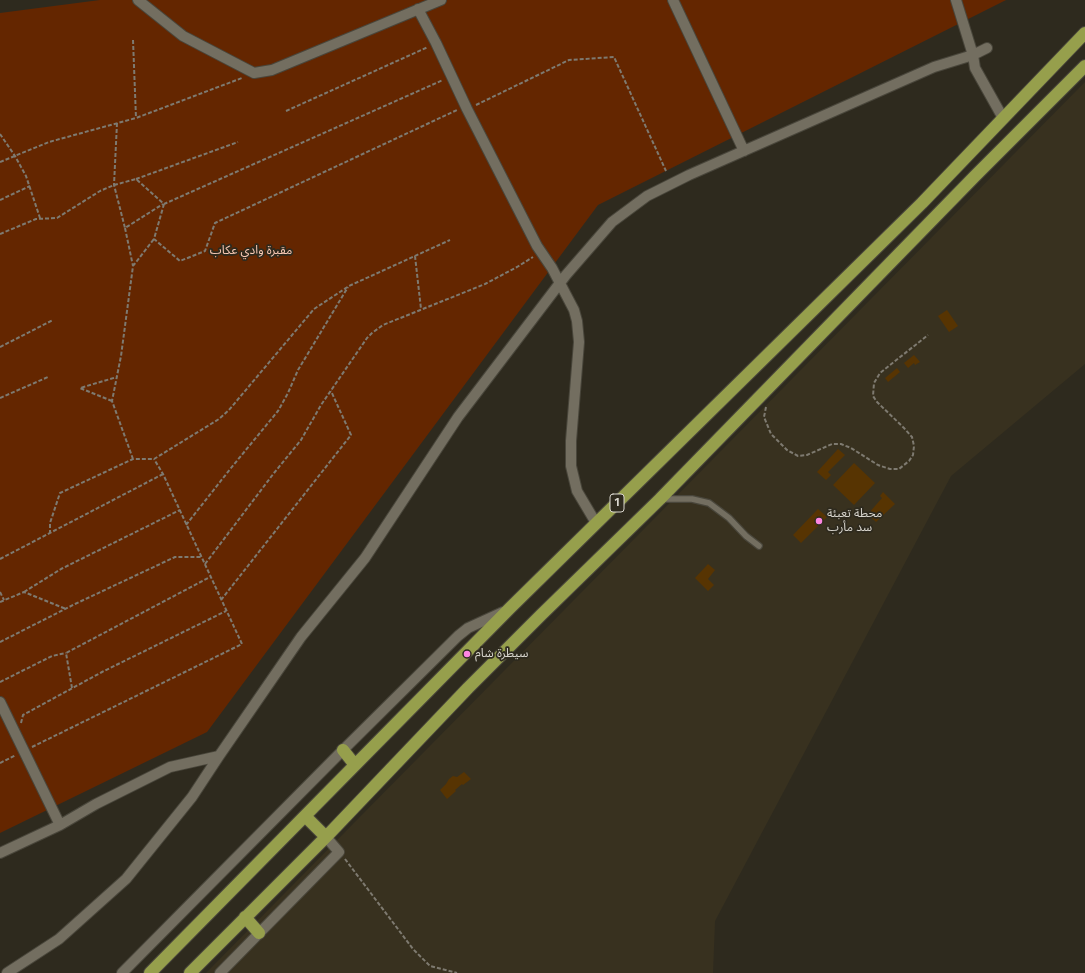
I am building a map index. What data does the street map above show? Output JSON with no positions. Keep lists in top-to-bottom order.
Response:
{
  "streets": {
    "highway": ["1"]
  },
  "parks": ["مقبرة وادي عكاب"],
  "places": ["محطة تعبئة سد مأرب", "سيطرة شام"]
}
